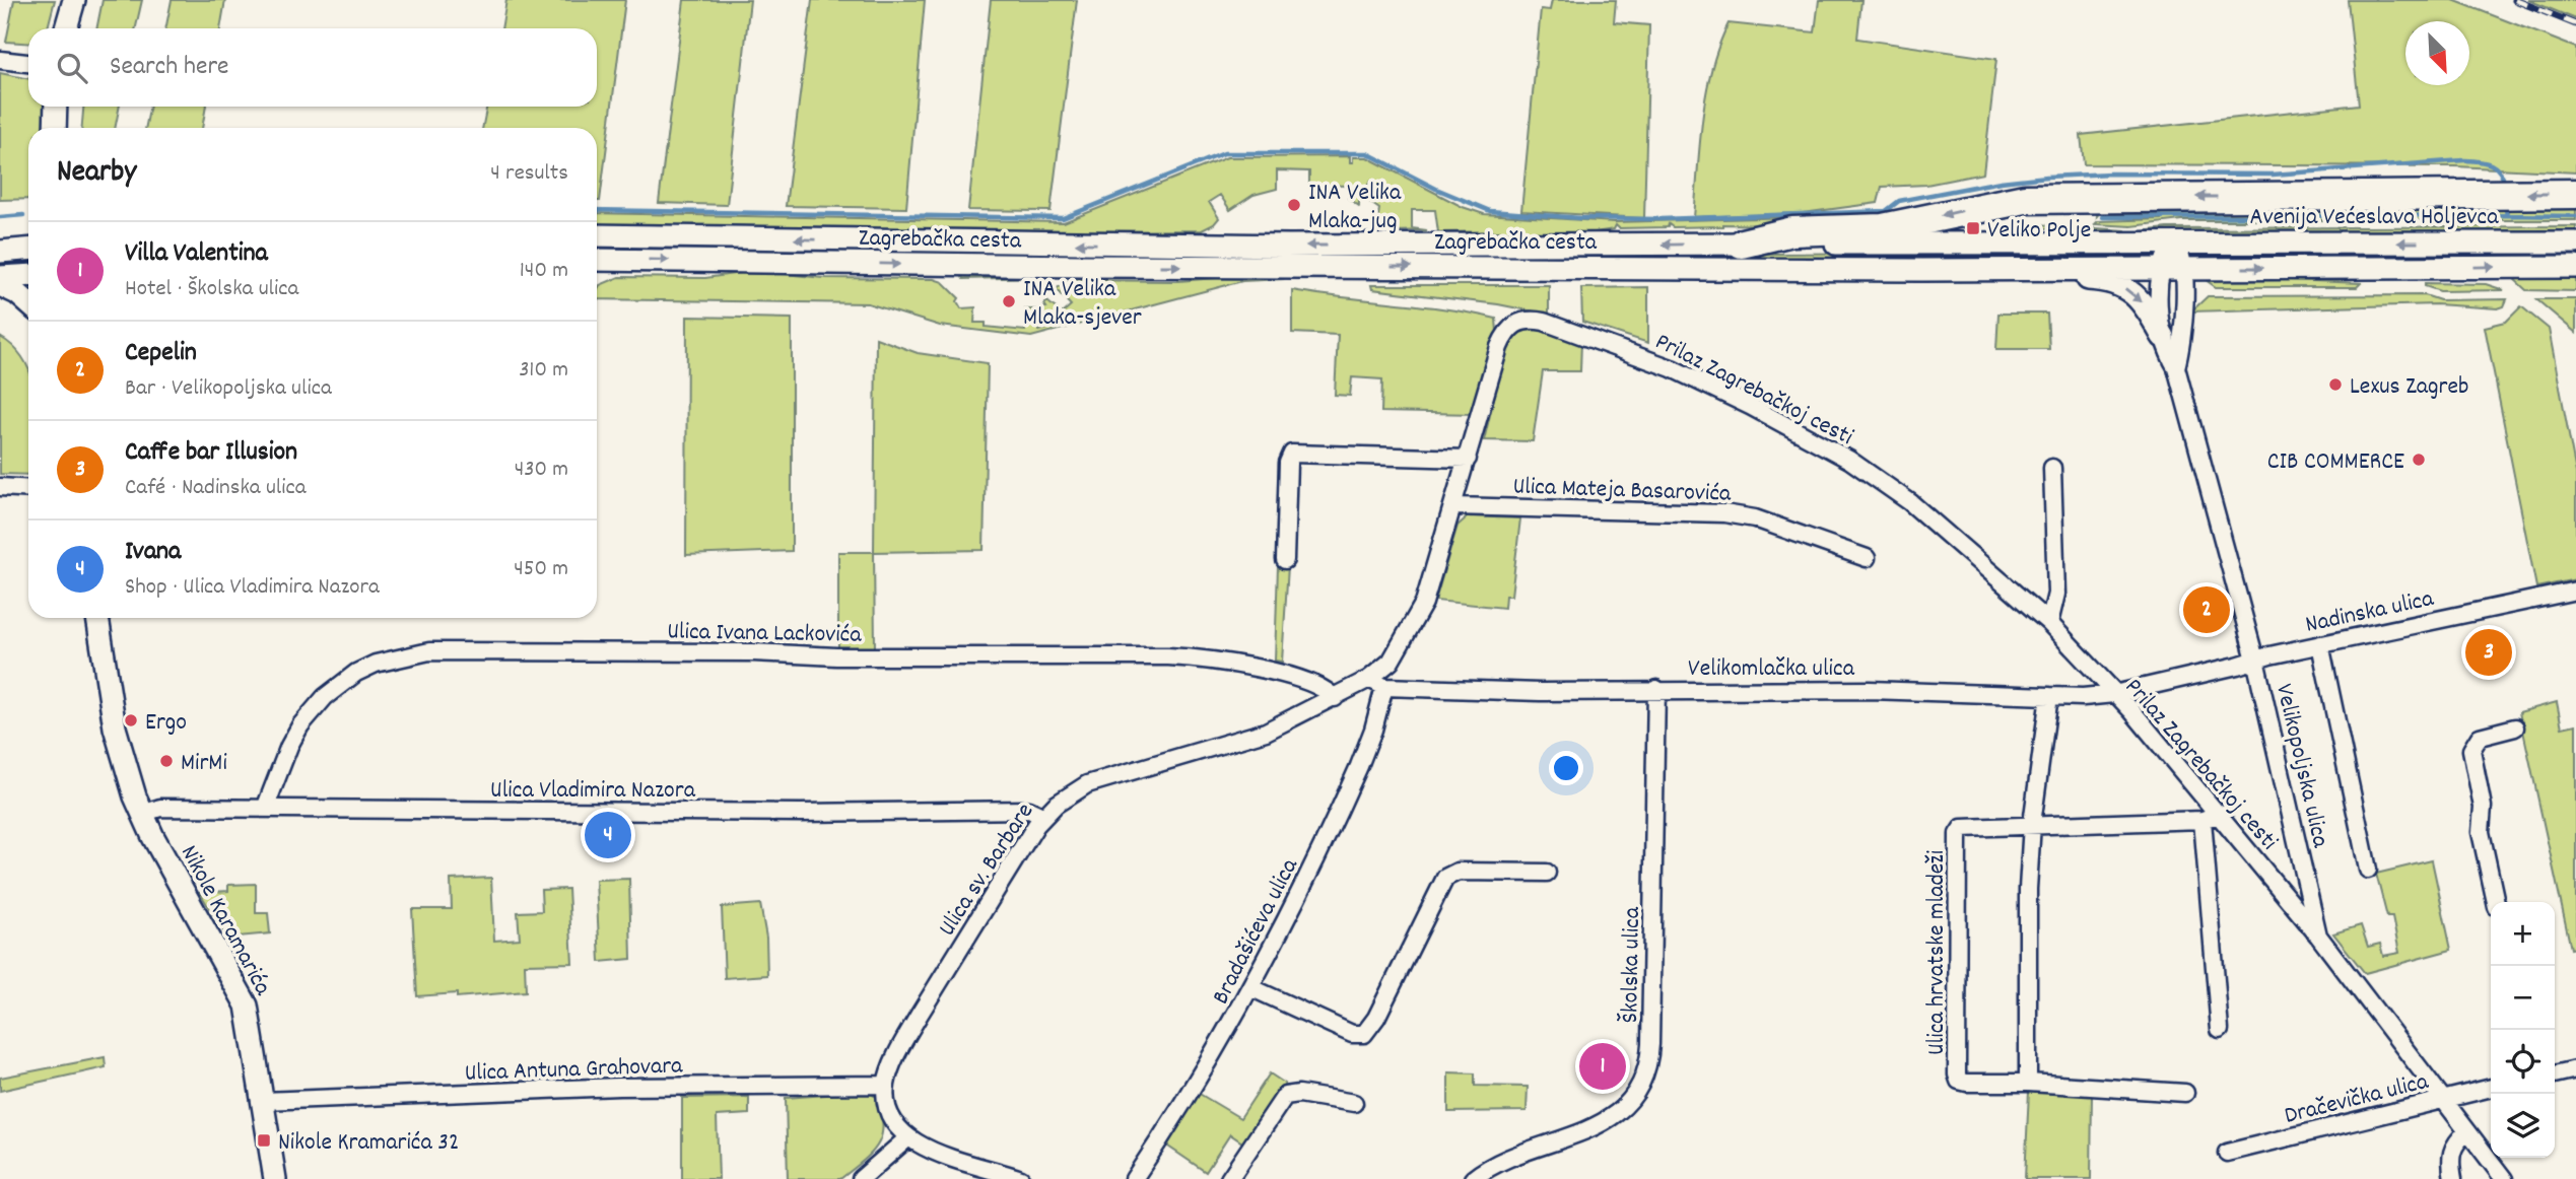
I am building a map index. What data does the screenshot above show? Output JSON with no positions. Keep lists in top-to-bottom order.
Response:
{
  "streets": {
    "main road": ["Avenija Većeslava Holjevca", "Zagrebačka cesta", "Nikole Karamarića"],
    "street": [
      "Prilaz Zagrebačkoj cesti",
      "Ulica Mateja Basarovića",
      "Nadinska ulica",
      "Ulica Ivana Lackovića",
      "Velikomlačka ulica",
      "Velikopoljska ulica",
      "Ulica Vladimira Nazora",
      "Ulica sv. Barbare",
      "Bradašićeva ulica",
      "Ulica hrvatske mladeži",
      "Školska ulica",
      "Ulica Antuna Grahovara",
      "Dračevička ulica"
    ]
  },
  "crossings": [
    ["Avenija Većeslava Holjevca", "Zagrebačka cesta"],
    ["Avenija Većeslava Holjevca", "Velikopoljska ulica"],
    ["Zagrebačka cesta", "Velikopoljska ulica"],
    ["Prilaz Zagrebačkoj cesti", "Velikomlačka ulica"],
    ["Prilaz Zagrebačkoj cesti", "Velikopoljska ulica"],
    ["Prilaz Zagrebačkoj cesti", "Ulica sv. Barbare"],
    ["Prilaz Zagrebačkoj cesti", "Ulica hrvatske mladeži"],
    ["Ulica Mateja Basarovića", "Ulica sv. Barbare"],
    ["Nadinska ulica", "Velikomlačka ulica"],
    ["Nadinska ulica", "Velikopoljska ulica"],
    ["Ulica Ivana Lackovića", "Ulica Vladimira Nazora"],
    ["Ulica Ivana Lackovića", "Ulica sv. Barbare"],
    ["Velikomlačka ulica", "Ulica sv. Barbare"],
    ["Velikomlačka ulica", "Bradašićeva ulica"],
    ["Velikomlačka ulica", "Školska ulica"],
    ["Velikopoljska ulica", "Dračevička ulica"],
    ["Ulica Vladimira Nazora", "Ulica sv. Barbare"],
    ["Ulica Vladimira Nazora", "Nikole Karamarića"],
    ["Ulica sv. Barbare", "Bradašićeva ulica"],
    ["Ulica sv. Barbare", "Ulica Antuna Grahovara"],
    ["Nikole Karamarića", "Ulica Antuna Grahovara"]
  ],
  "places": {
    "other": [
      "INA Velika Mlaka-jug",
      "INA Velika Mlaka-sjever",
      "Lexus Zagreb",
      "CIB COMMERCE",
      "Ergo",
      "MirMi"
    ],
    "transit": ["Veliko Polje", "Nikole Kramarića 32"]
  },
  "north": "bottom right",
  "page": {
    "search": "Search here",
    "heading": ["Nearby", "4 results"],
    "list": [
      {
        "mark": "1",
        "name": "Villa Valentina",
        "note": "Hotel · Školska ulica",
        "value": "140 m"
      },
      {
        "mark": "2",
        "name": "Cepelin",
        "note": "Bar · Velikopoljska ulica",
        "value": "310 m"
      },
      {
        "mark": "3",
        "name": "Caffe bar Illusion",
        "note": "Café · Nadinska ulica",
        "value": "430 m"
      },
      {
        "mark": "4",
        "name": "Ivana",
        "note": "Shop · Ulica Vladimira Nazora",
        "value": "450 m"
      }
    ],
    "pins": [
      "2",
      "3",
      "4",
      "1"
    ],
    "map_buttons": ["+", "−"]
  }
}
